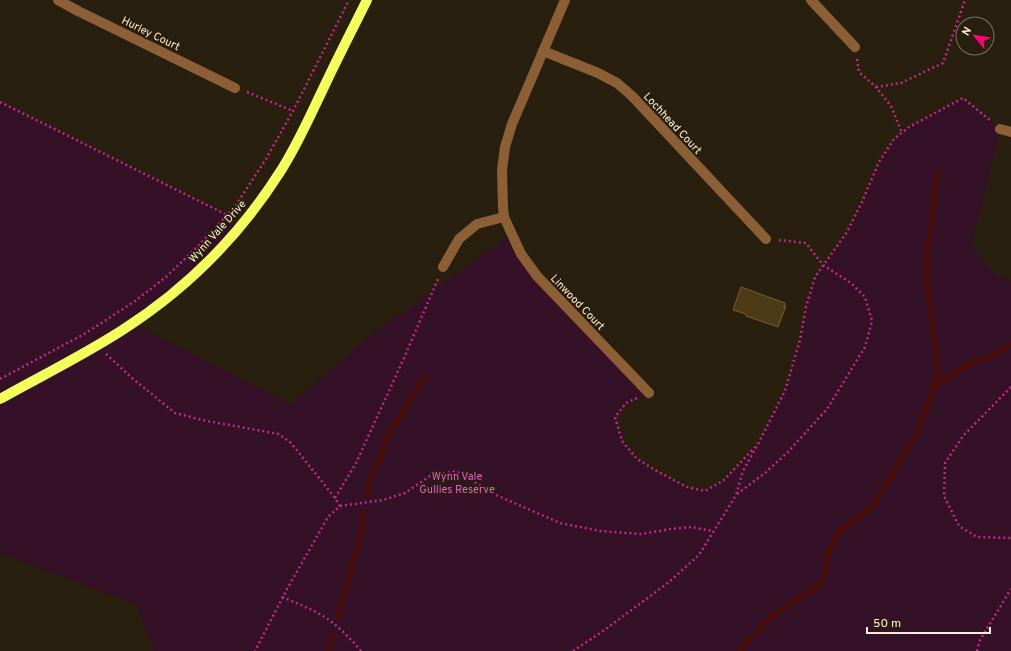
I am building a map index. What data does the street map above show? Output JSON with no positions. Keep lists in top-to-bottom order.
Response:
{
  "streets": {
    "main road": ["Wynn Vale Drive"],
    "street": ["Hurley Court", "Lochhead Court", "Linwood Court"]
  },
  "crossings": [
    ["Lochhead Court", "Linwood Court"]
  ],
  "parks": ["Wynn Vale Gullies Reserve"],
  "scale_bar": "50 m",
  "north": "top left"
}
